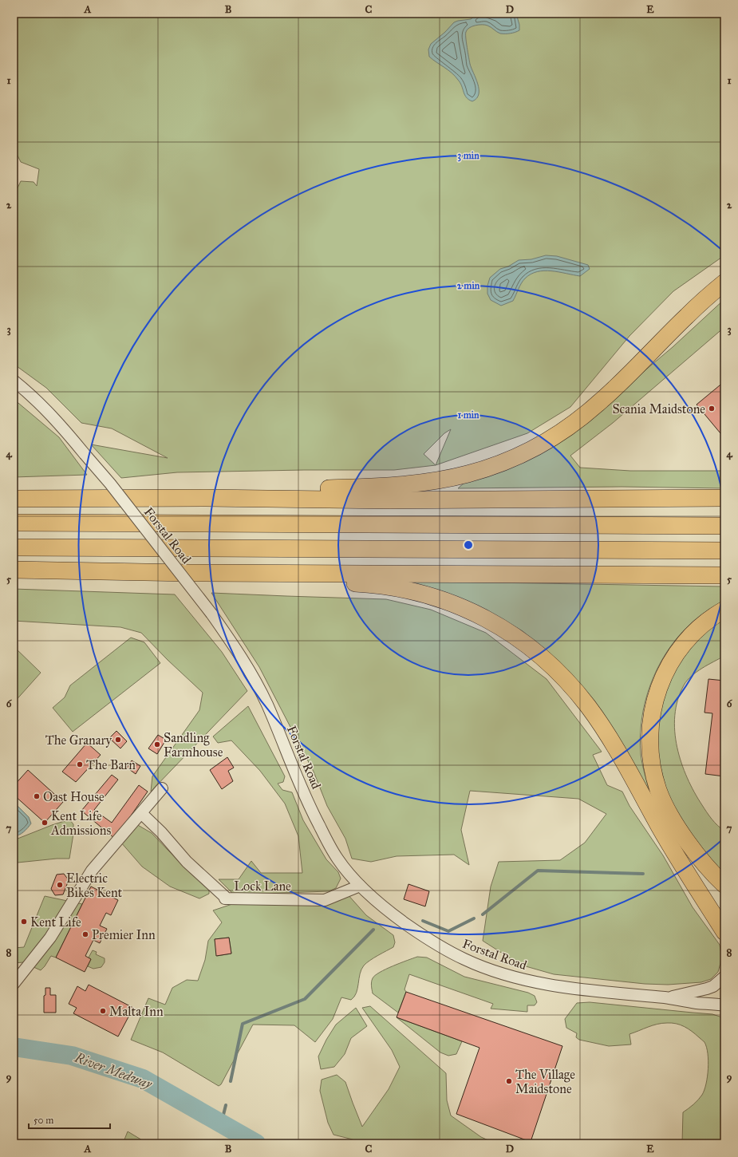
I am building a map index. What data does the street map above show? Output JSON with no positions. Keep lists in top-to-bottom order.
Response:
{
  "streets": {
    "street": ["Forstal Road", "Lock Lane"]
  },
  "crossings": [
    ["Forstal Road", "Lock Lane"]
  ],
  "water": ["River Medway"],
  "places": [
    "Scania Maidstone",
    "The Granary",
    "Sandling Farmhouse",
    "The Barn",
    "Oast House",
    "Kent Life Admissions",
    "Electric Bikes Kent",
    "Kent Life",
    "Premier Inn",
    "Malta Inn",
    "The Village Maidstone"
  ],
  "scale_bar": "50 m",
  "grid": {
    "columns": [
      "A",
      "B",
      "C",
      "D",
      "E"
    ],
    "rows": [
      "1",
      "2",
      "3",
      "4",
      "5",
      "6",
      "7",
      "8",
      "9"
    ]
  },
  "rings": ["3 min", "2 min", "1 min"]
}
